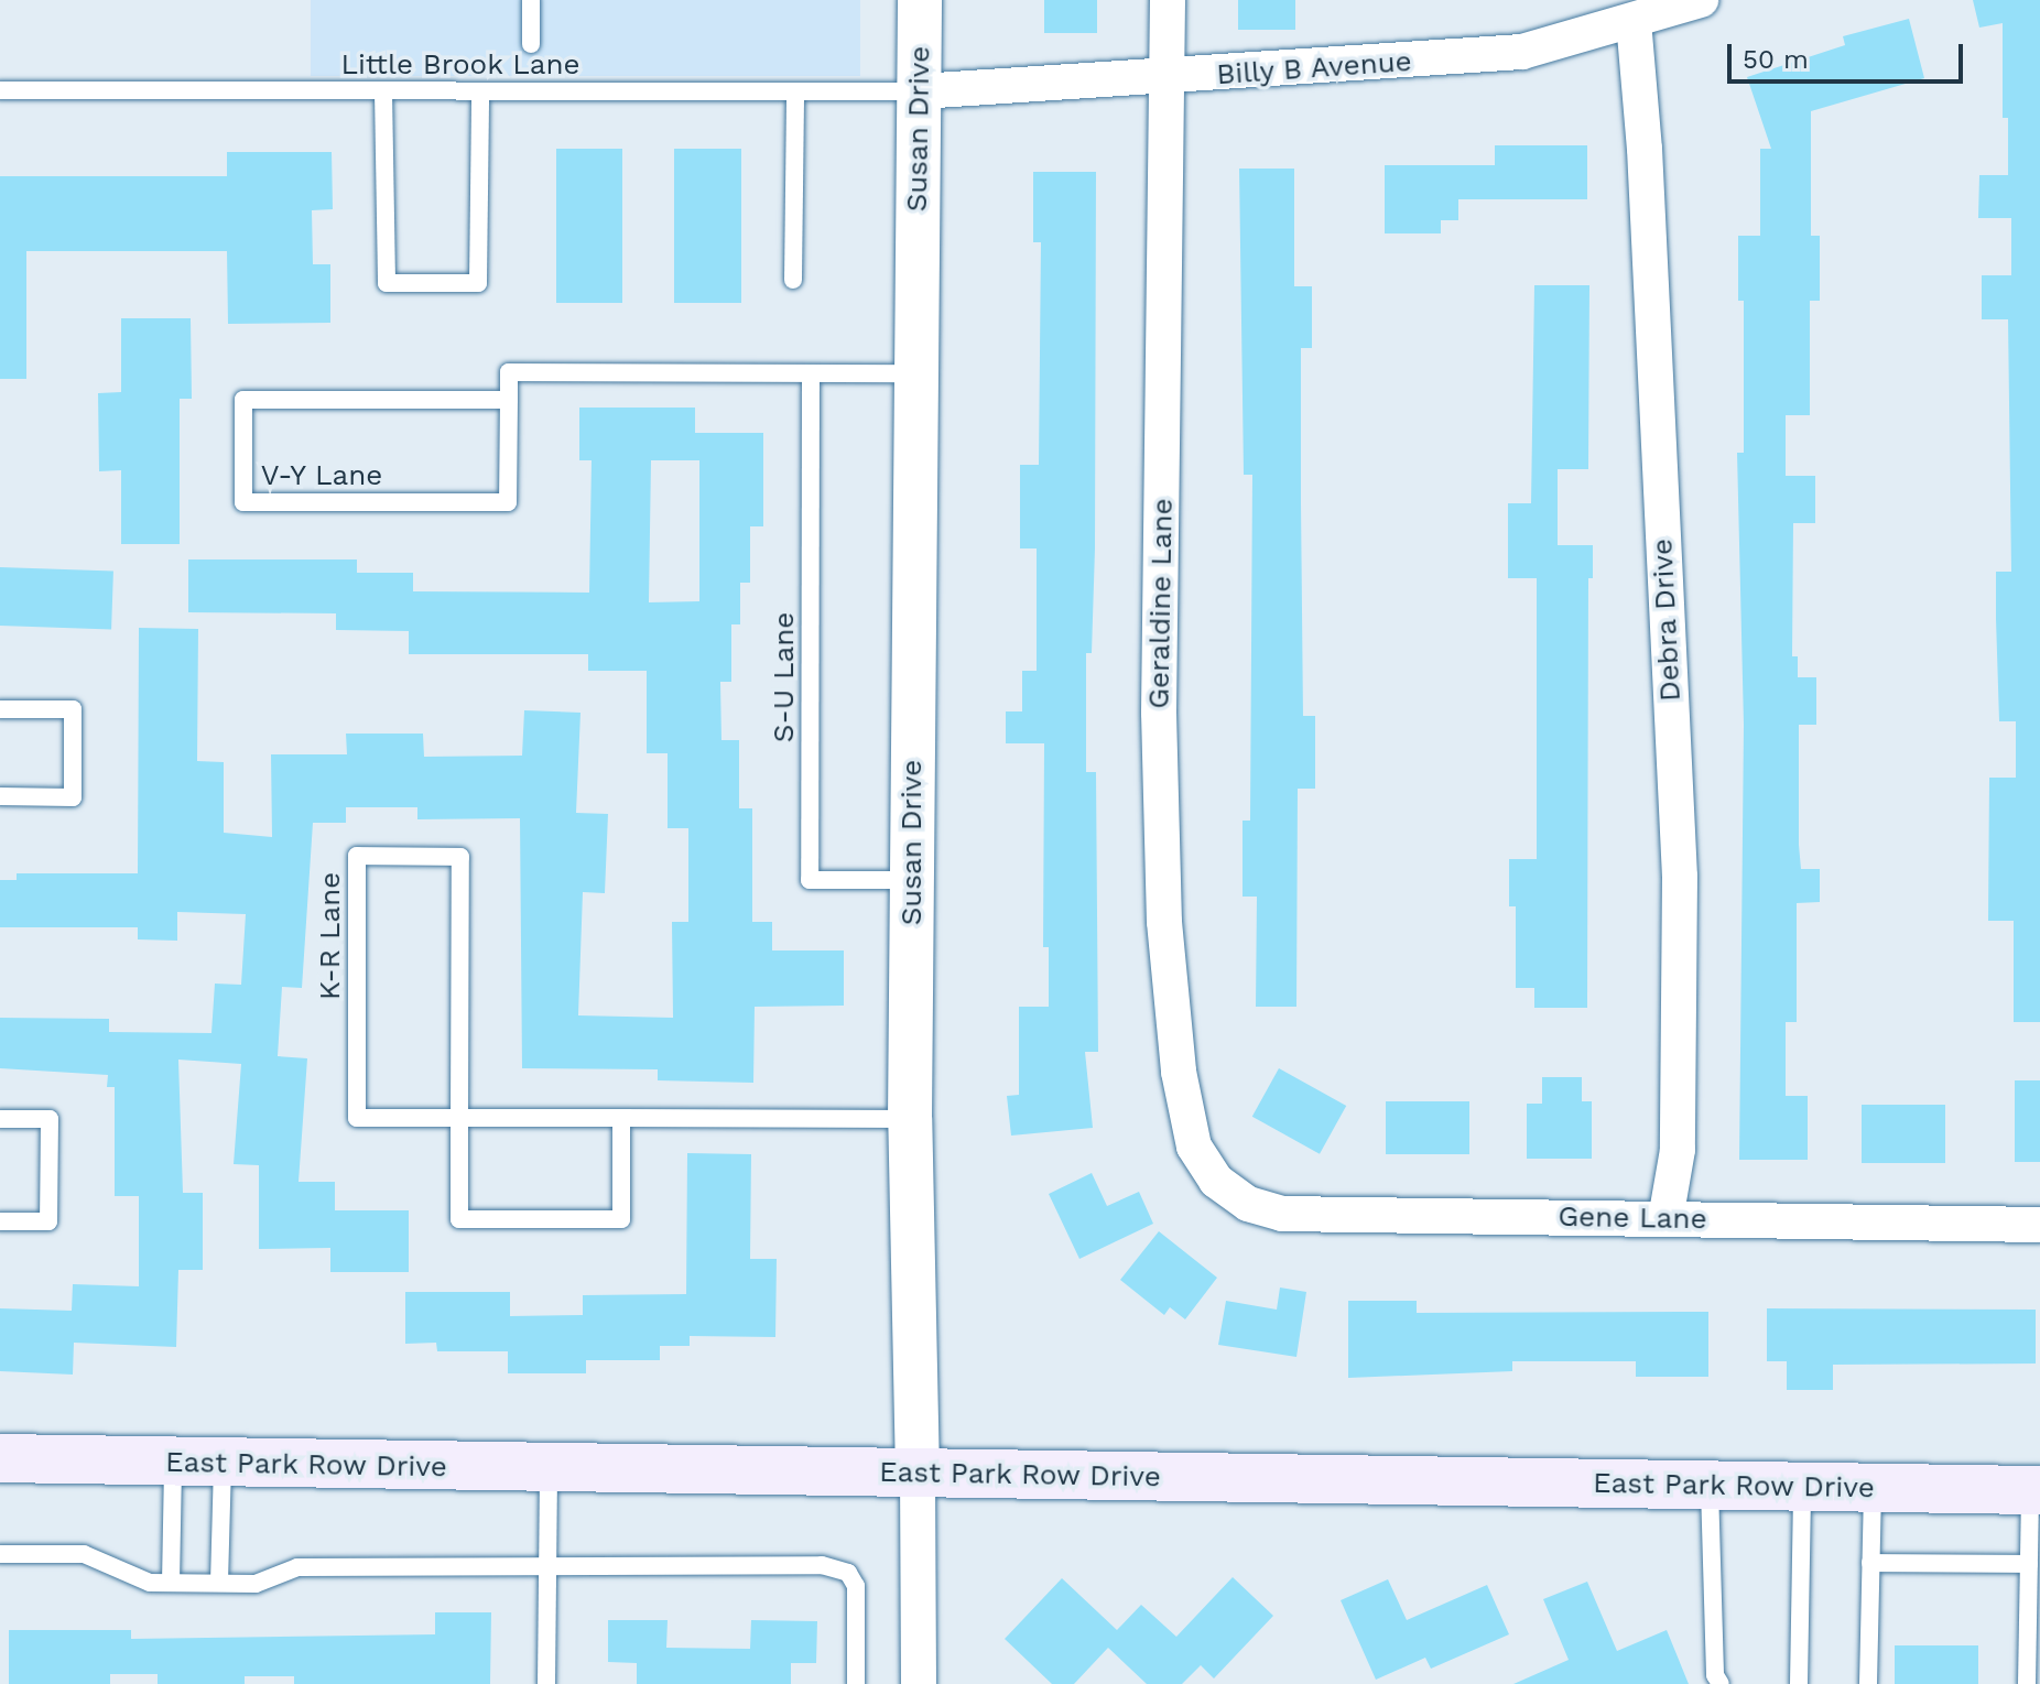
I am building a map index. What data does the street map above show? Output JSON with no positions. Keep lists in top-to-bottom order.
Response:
{
  "streets": {
    "main road": ["East Park Row Drive"],
    "street": [
      "Billy B Avenue",
      "Susan Drive",
      "Geraldine Lane",
      "Debra Drive",
      "Gene Lane"
    ],
    "lane": [
      "Little Brook Lane",
      "V-Y Lane",
      "S-U Lane",
      "K-R Lane"
    ]
  },
  "crossings": [
    ["Little Brook Lane", "Billy B Avenue"],
    ["Little Brook Lane", "Susan Drive"],
    ["Billy B Avenue", "Susan Drive"],
    ["Billy B Avenue", "Geraldine Lane"],
    ["Billy B Avenue", "Debra Drive"],
    ["Susan Drive", "S-U Lane"],
    ["Susan Drive", "K-R Lane"],
    ["Susan Drive", "East Park Row Drive"],
    ["Geraldine Lane", "Gene Lane"],
    ["Debra Drive", "Gene Lane"]
  ],
  "scale_bar": "50 m"
}
